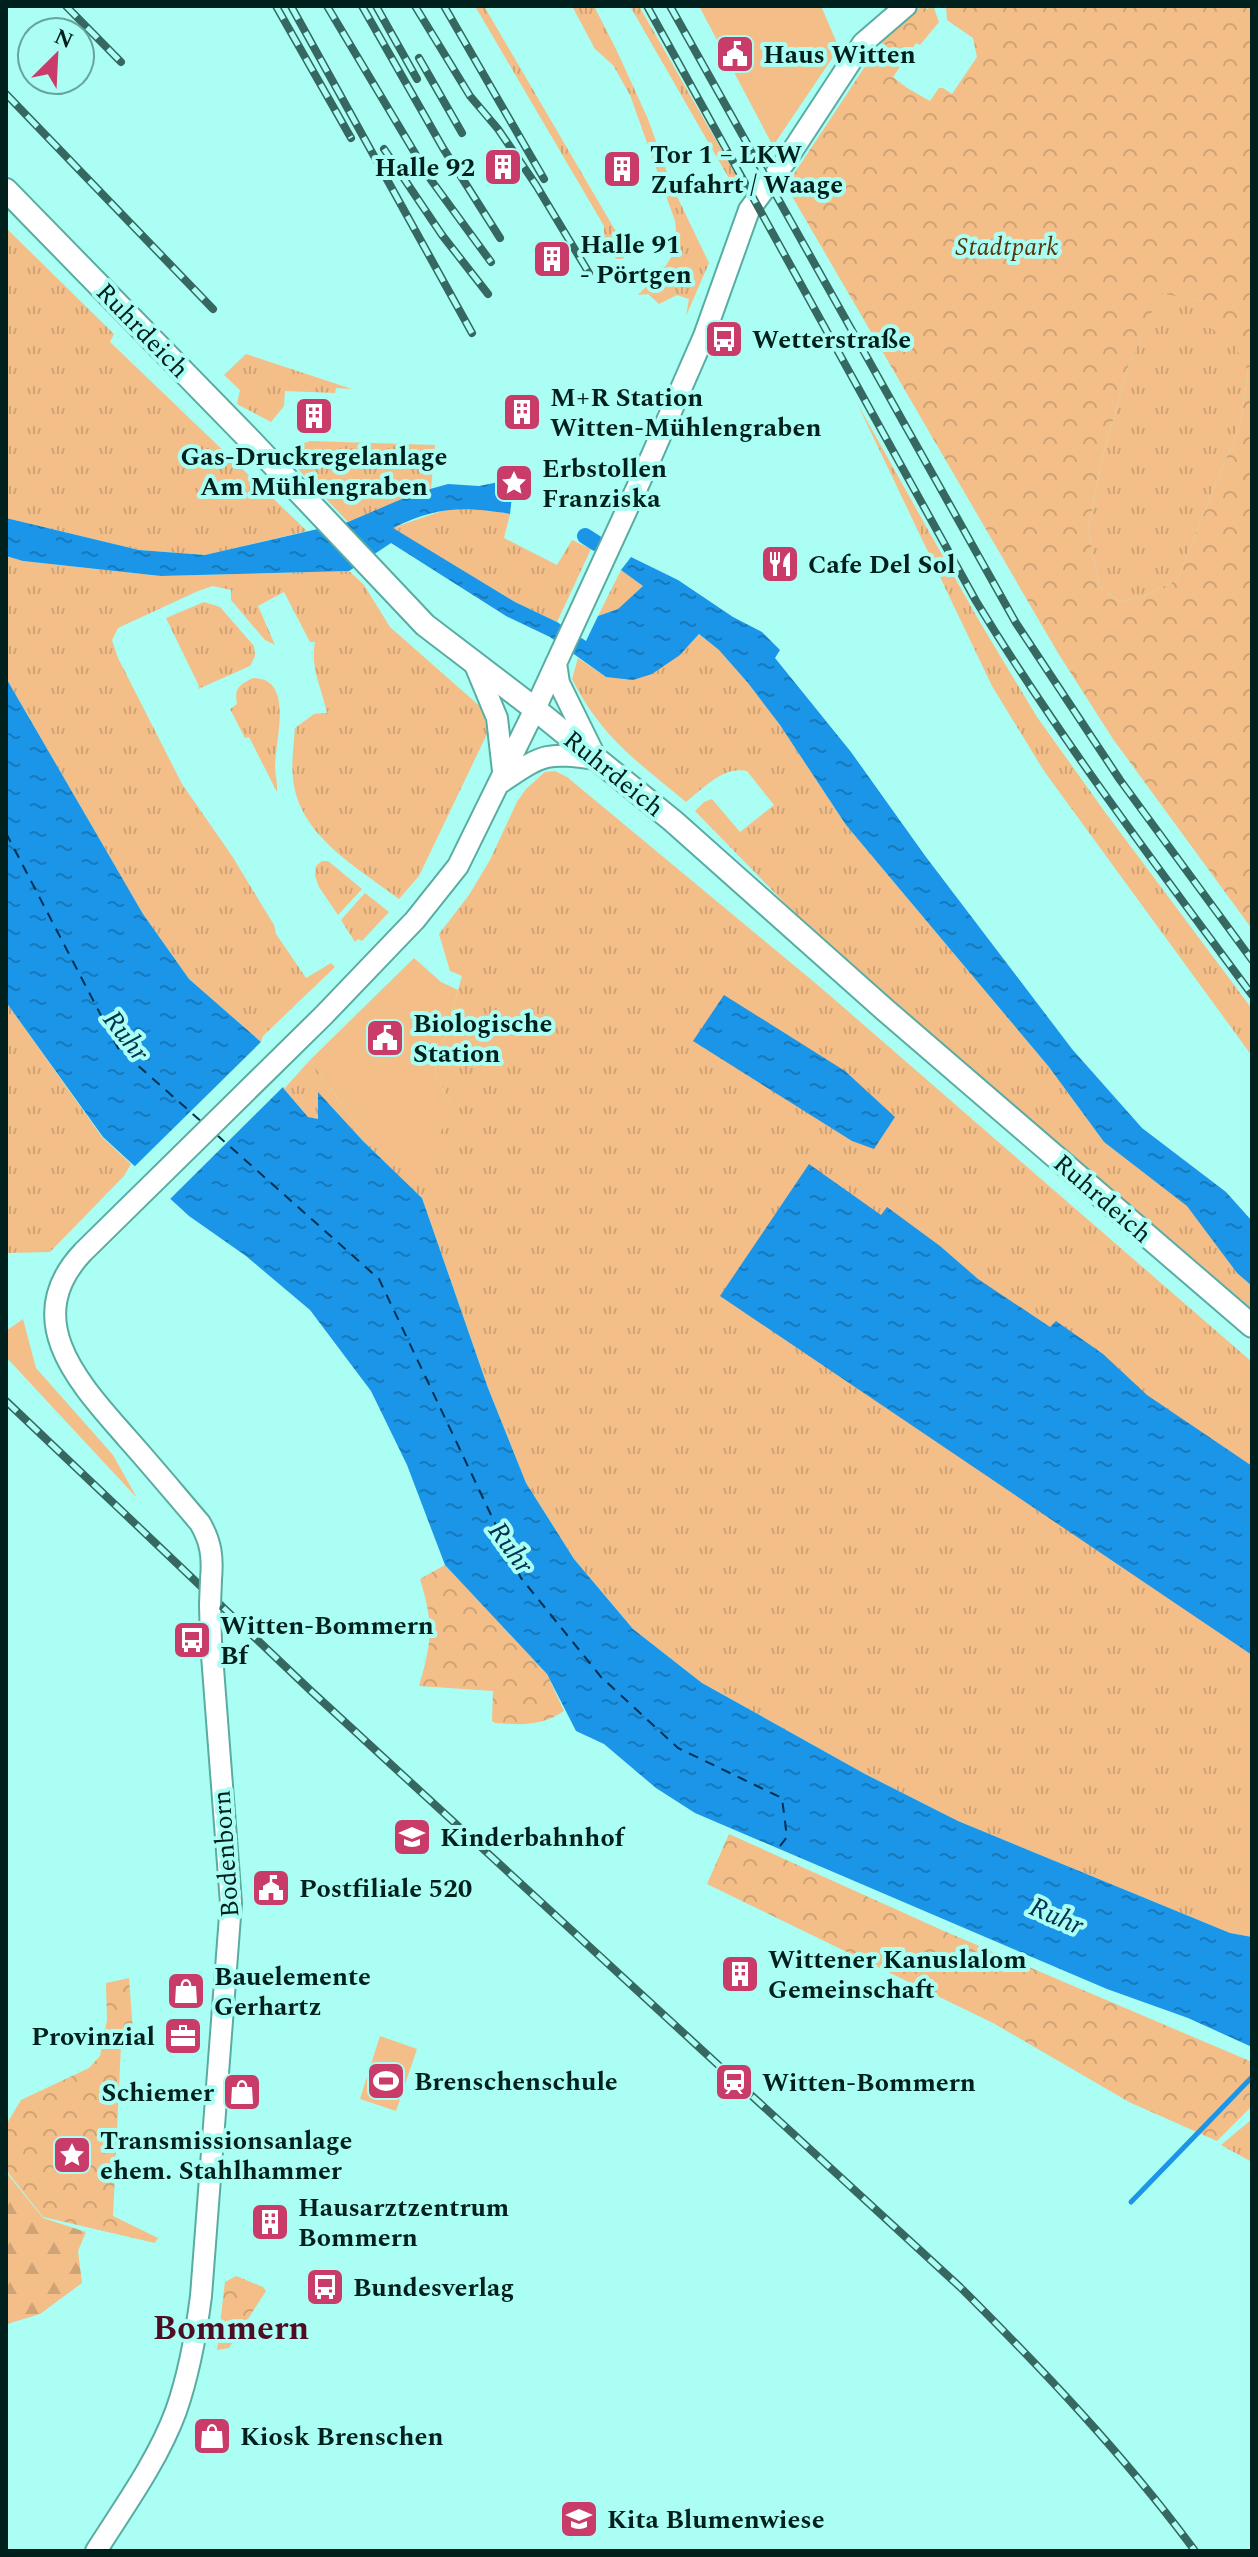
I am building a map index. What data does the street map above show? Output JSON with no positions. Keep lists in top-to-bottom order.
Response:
{
  "streets": {
    "main road": ["Ruhrdeich", "Bodenborn"]
  },
  "districts": ["Bommern"],
  "water": ["Ruhr"],
  "parks": ["Stadtpark"],
  "places": {
    "public building": ["Haus Witten", "Biologische Station", "Postfiliale 520"],
    "building": [
      "Halle 92",
      "Tor 1 – LKW Zufahrt / Waage",
      "Halle 91 - Pörtgen",
      "M+R Station Witten-Mühlengraben",
      "Gas-Druckregelanlage Am Mühlengraben",
      "Wittener Kanuslalom Gemeinschaft",
      "Hausarztzentrum Bommern"
    ],
    "bus stop": ["Wetterstraße", "Witten-Bommern Bf", "Bundesverlag"],
    "place": ["Erbstollen Franziska", "Transmissionsanlage ehem. Stahlhammer"],
    "restaurant": ["Cafe Del Sol"],
    "school or university": ["Kinderbahnhof", "Kita Blumenwiese"],
    "shop": ["Bauelemente Gerhartz", "Schiemer", "Kiosk Brenschen"],
    "office": ["Provinzial"],
    "sports": ["Brenschenschule"],
    "station": ["Witten-Bommern"]
  },
  "north": "top right"
}
